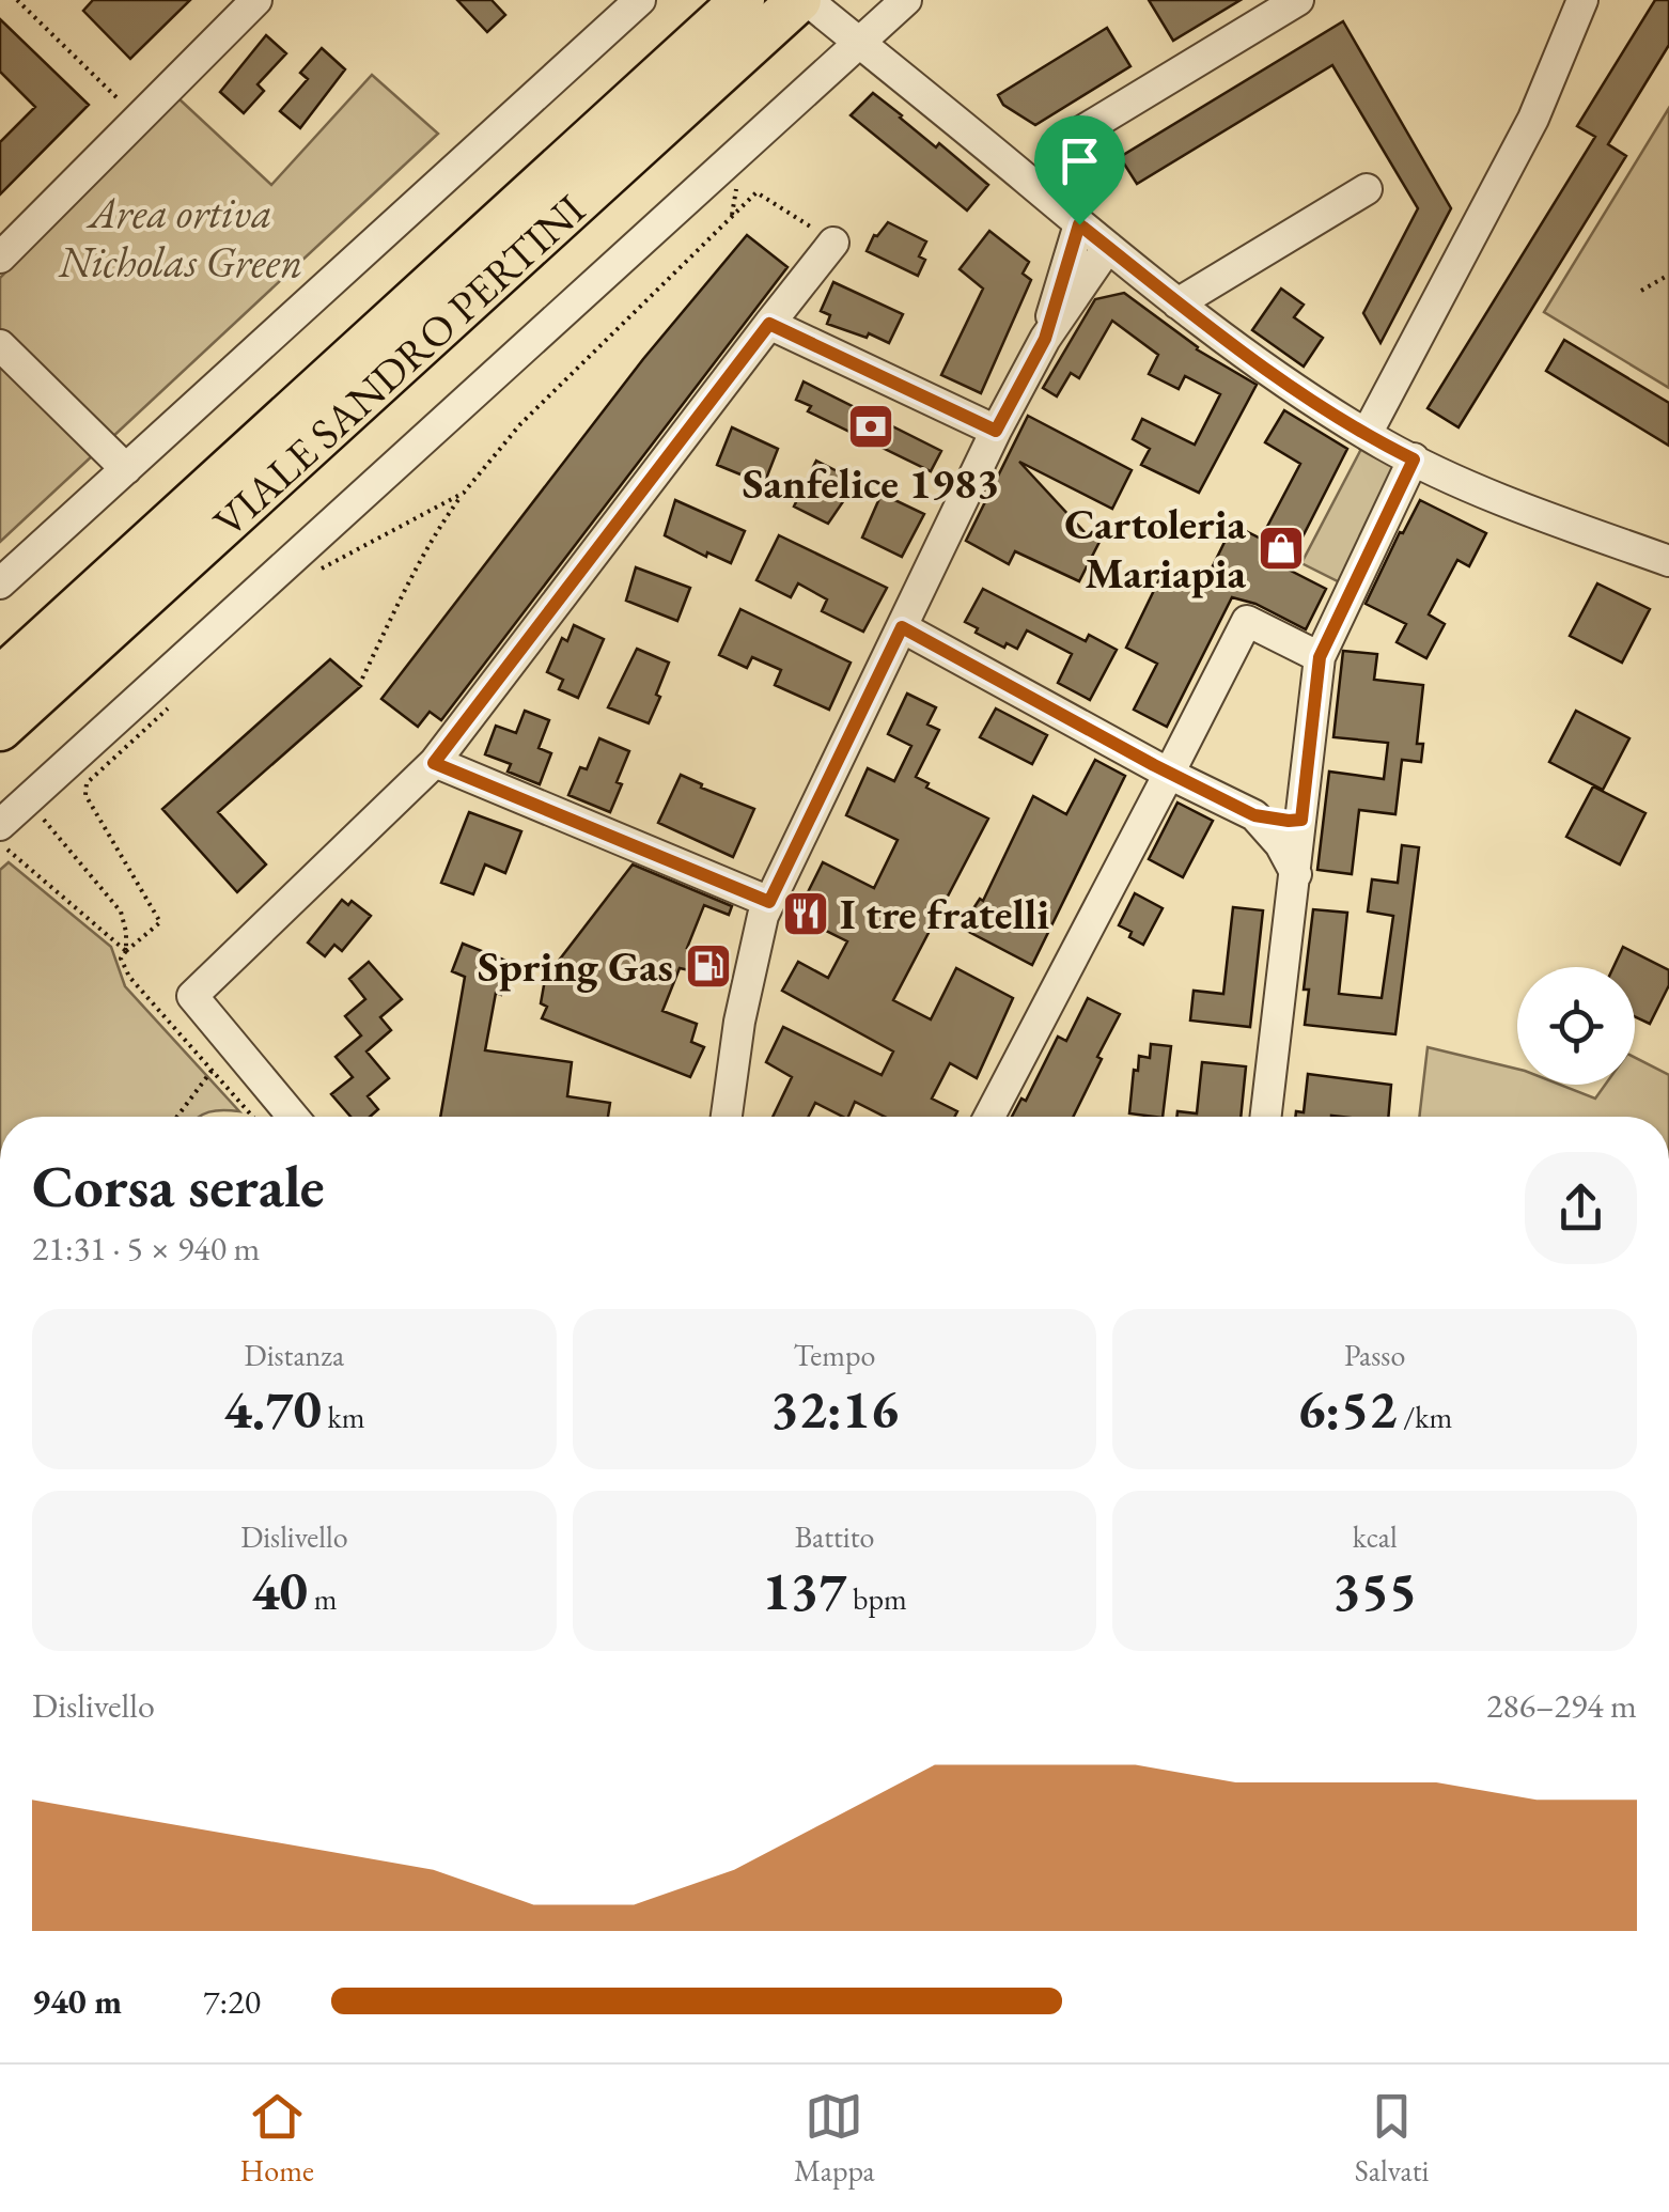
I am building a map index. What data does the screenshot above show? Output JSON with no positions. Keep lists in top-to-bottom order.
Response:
{
  "streets": {
    "highway": ["VIALE SANDRO PERTINI"]
  },
  "parks": ["Area ortiva Nicholas Green"],
  "places": {
    "bank": ["Sanfelice 1983"],
    "shop": ["Cartoleria Mariapia"],
    "restaurant": ["I tre fratelli"],
    "fuel station": ["Spring Gas"]
  },
  "page": {
    "heading": ["Corsa serale", "21:31 · 5 × 940 m"],
    "stats": [
      ["Distanza", "4.70 km"],
      ["Tempo", "32:16"],
      ["Passo", "6:52 /km"],
      ["Dislivello", "40 m"],
      ["Battito", "137 bpm"],
      ["kcal", "355"]
    ],
    "chart": ["Dislivello", "286–294 m"],
    "list": [
      {
        "name": "940 m",
        "note": "7:20"
      }
    ],
    "tabs": ["Home", "Mappa", "Salvati"]
  }
}
